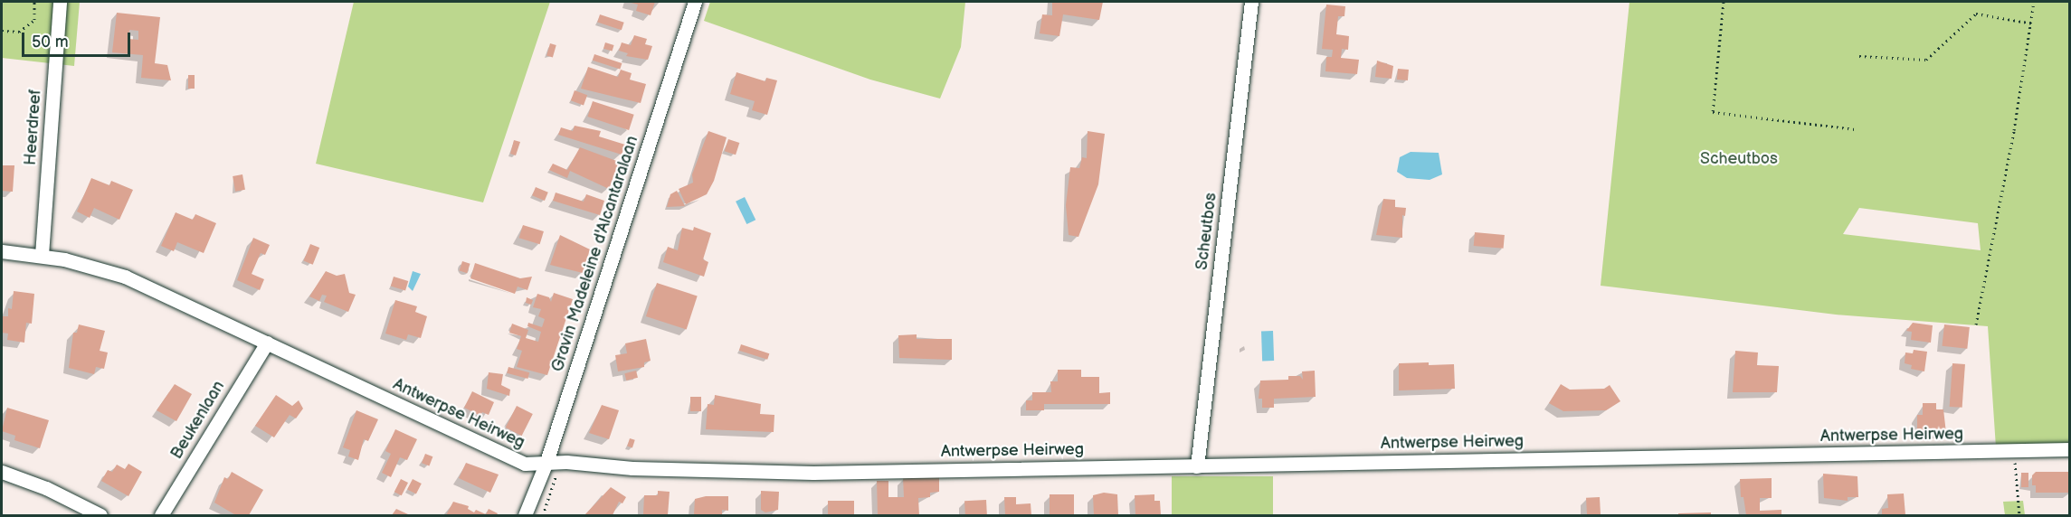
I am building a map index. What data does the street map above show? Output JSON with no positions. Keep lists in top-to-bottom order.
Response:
{
  "streets": {
    "street": [
      "Heerdreef",
      "Scheutbos",
      "Gravin Madeleine d'Alcantaralaan",
      "Antwerpse Heirweg",
      "Beukenlaan"
    ]
  },
  "crossings": [
    ["Heerdreef", "Antwerpse Heirweg"],
    ["Scheutbos", "Antwerpse Heirweg"],
    ["Gravin Madeleine d'Alcantaralaan", "Antwerpse Heirweg"],
    ["Antwerpse Heirweg", "Beukenlaan"]
  ],
  "parks": ["Scheutbos"],
  "scale_bar": "50 m"
}
